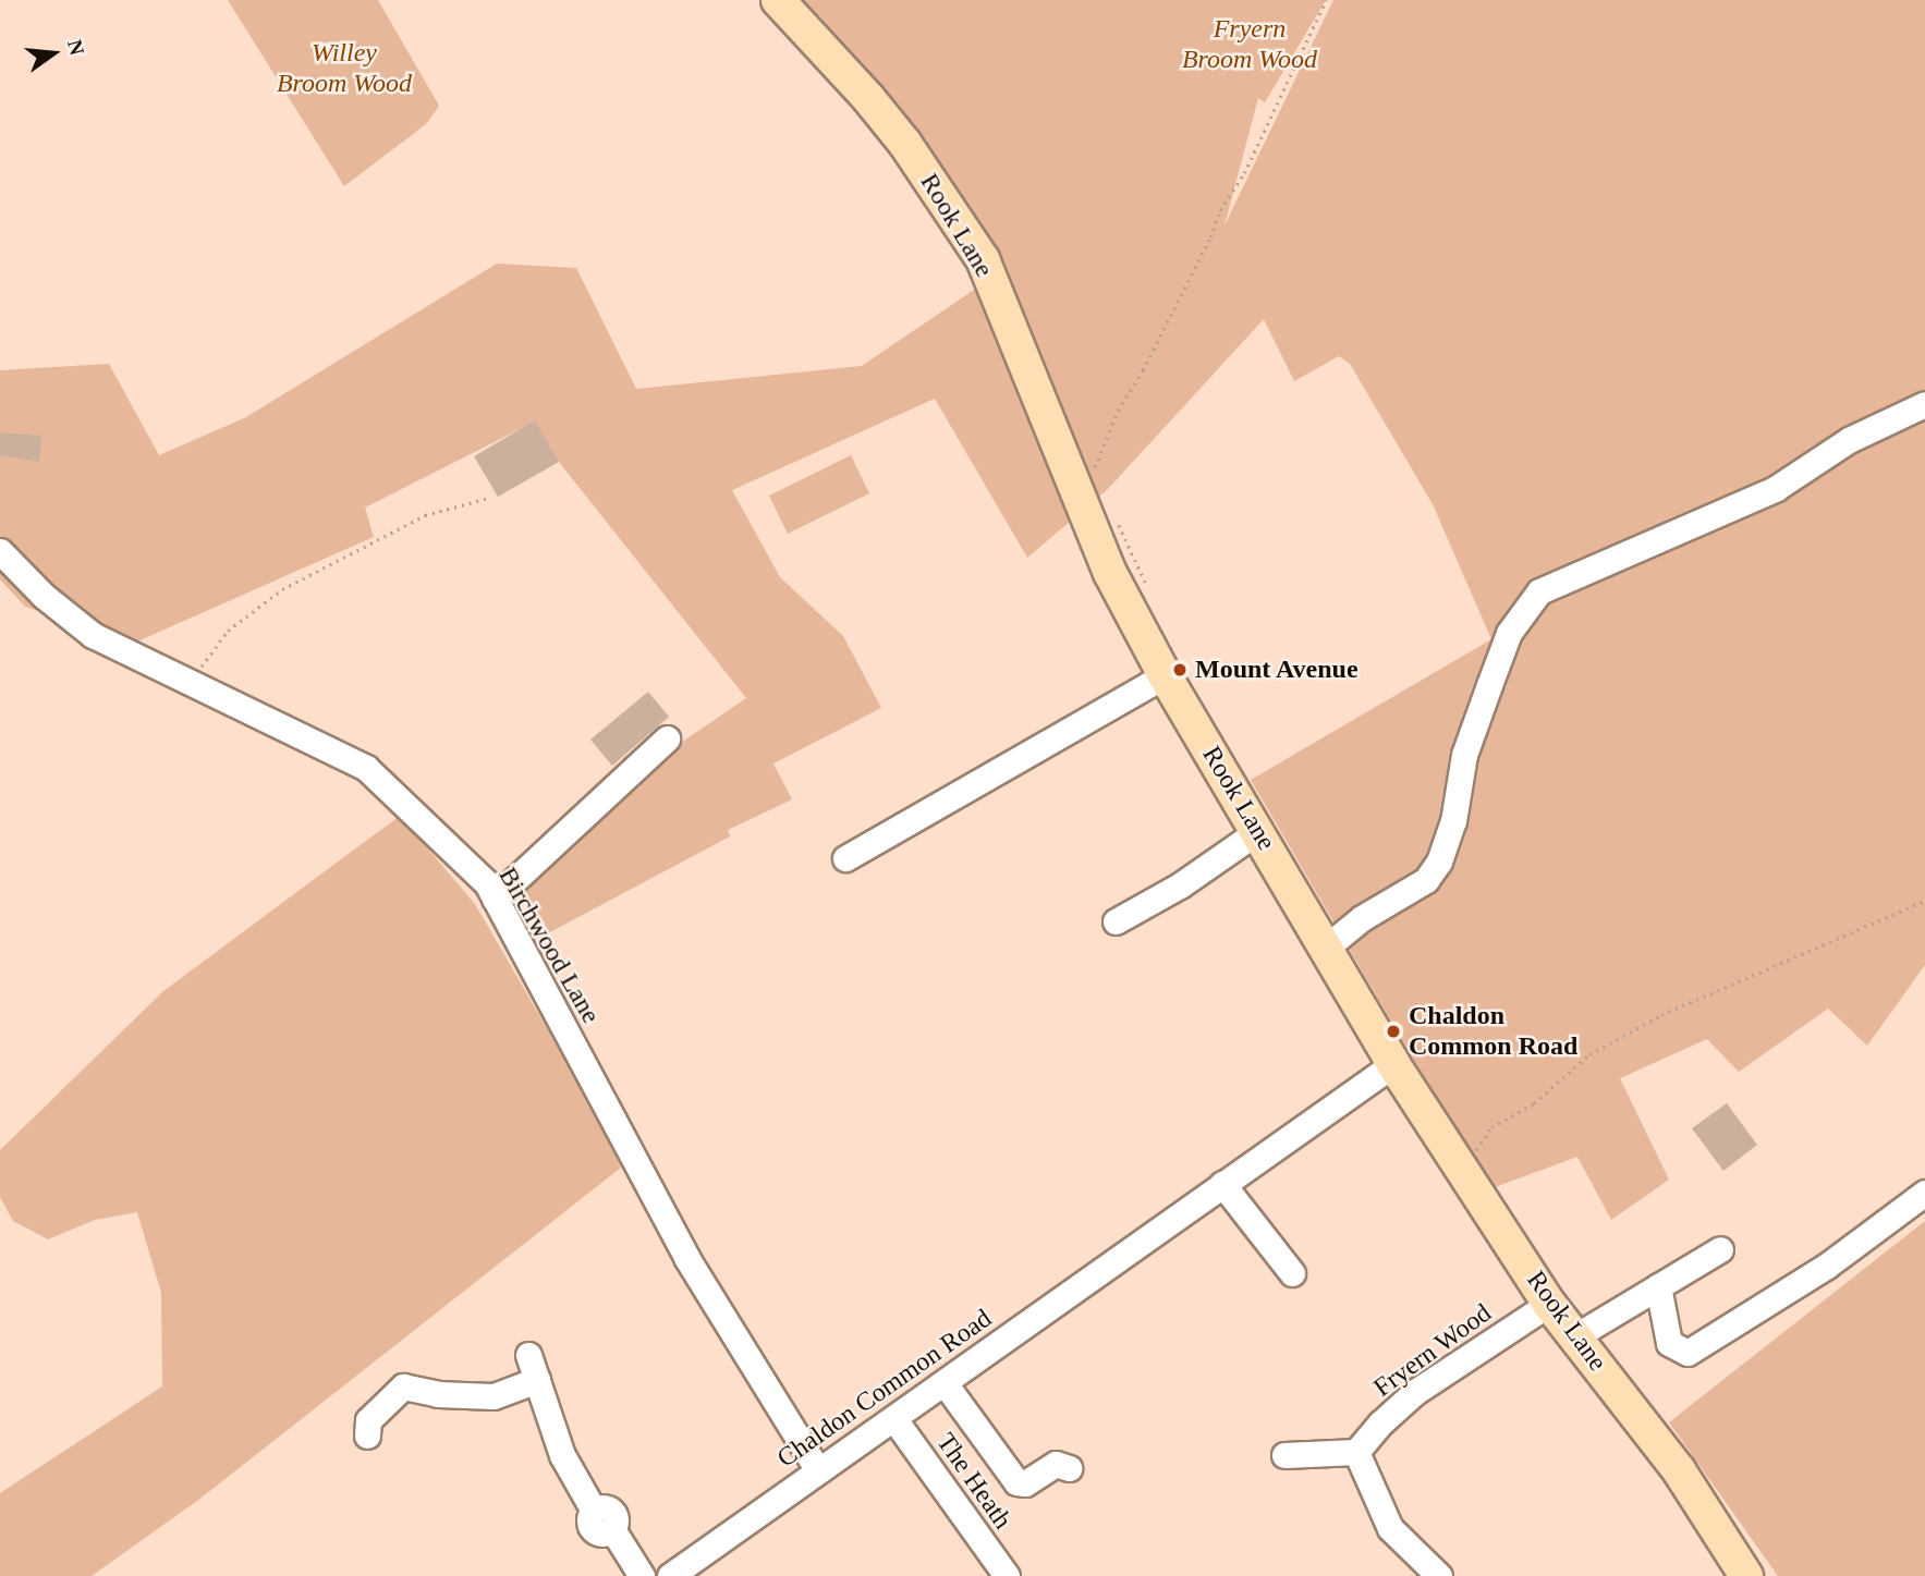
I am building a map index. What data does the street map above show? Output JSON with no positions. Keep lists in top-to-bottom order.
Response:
{
  "streets": {
    "main road": ["Rook Lane"],
    "street": [
      "Birchwood Lane",
      "Fryern Wood",
      "Chaldon Common Road",
      "The Heath"
    ]
  },
  "crossings": [
    ["Rook Lane", "Fryern Wood"],
    ["Rook Lane", "Chaldon Common Road"],
    ["Birchwood Lane", "Chaldon Common Road"],
    ["Chaldon Common Road", "The Heath"]
  ],
  "parks": ["Fryern Broom Wood", "Willey Broom Wood"],
  "places": ["Mount Avenue", "Chaldon Common Road"],
  "north": "right"
}
